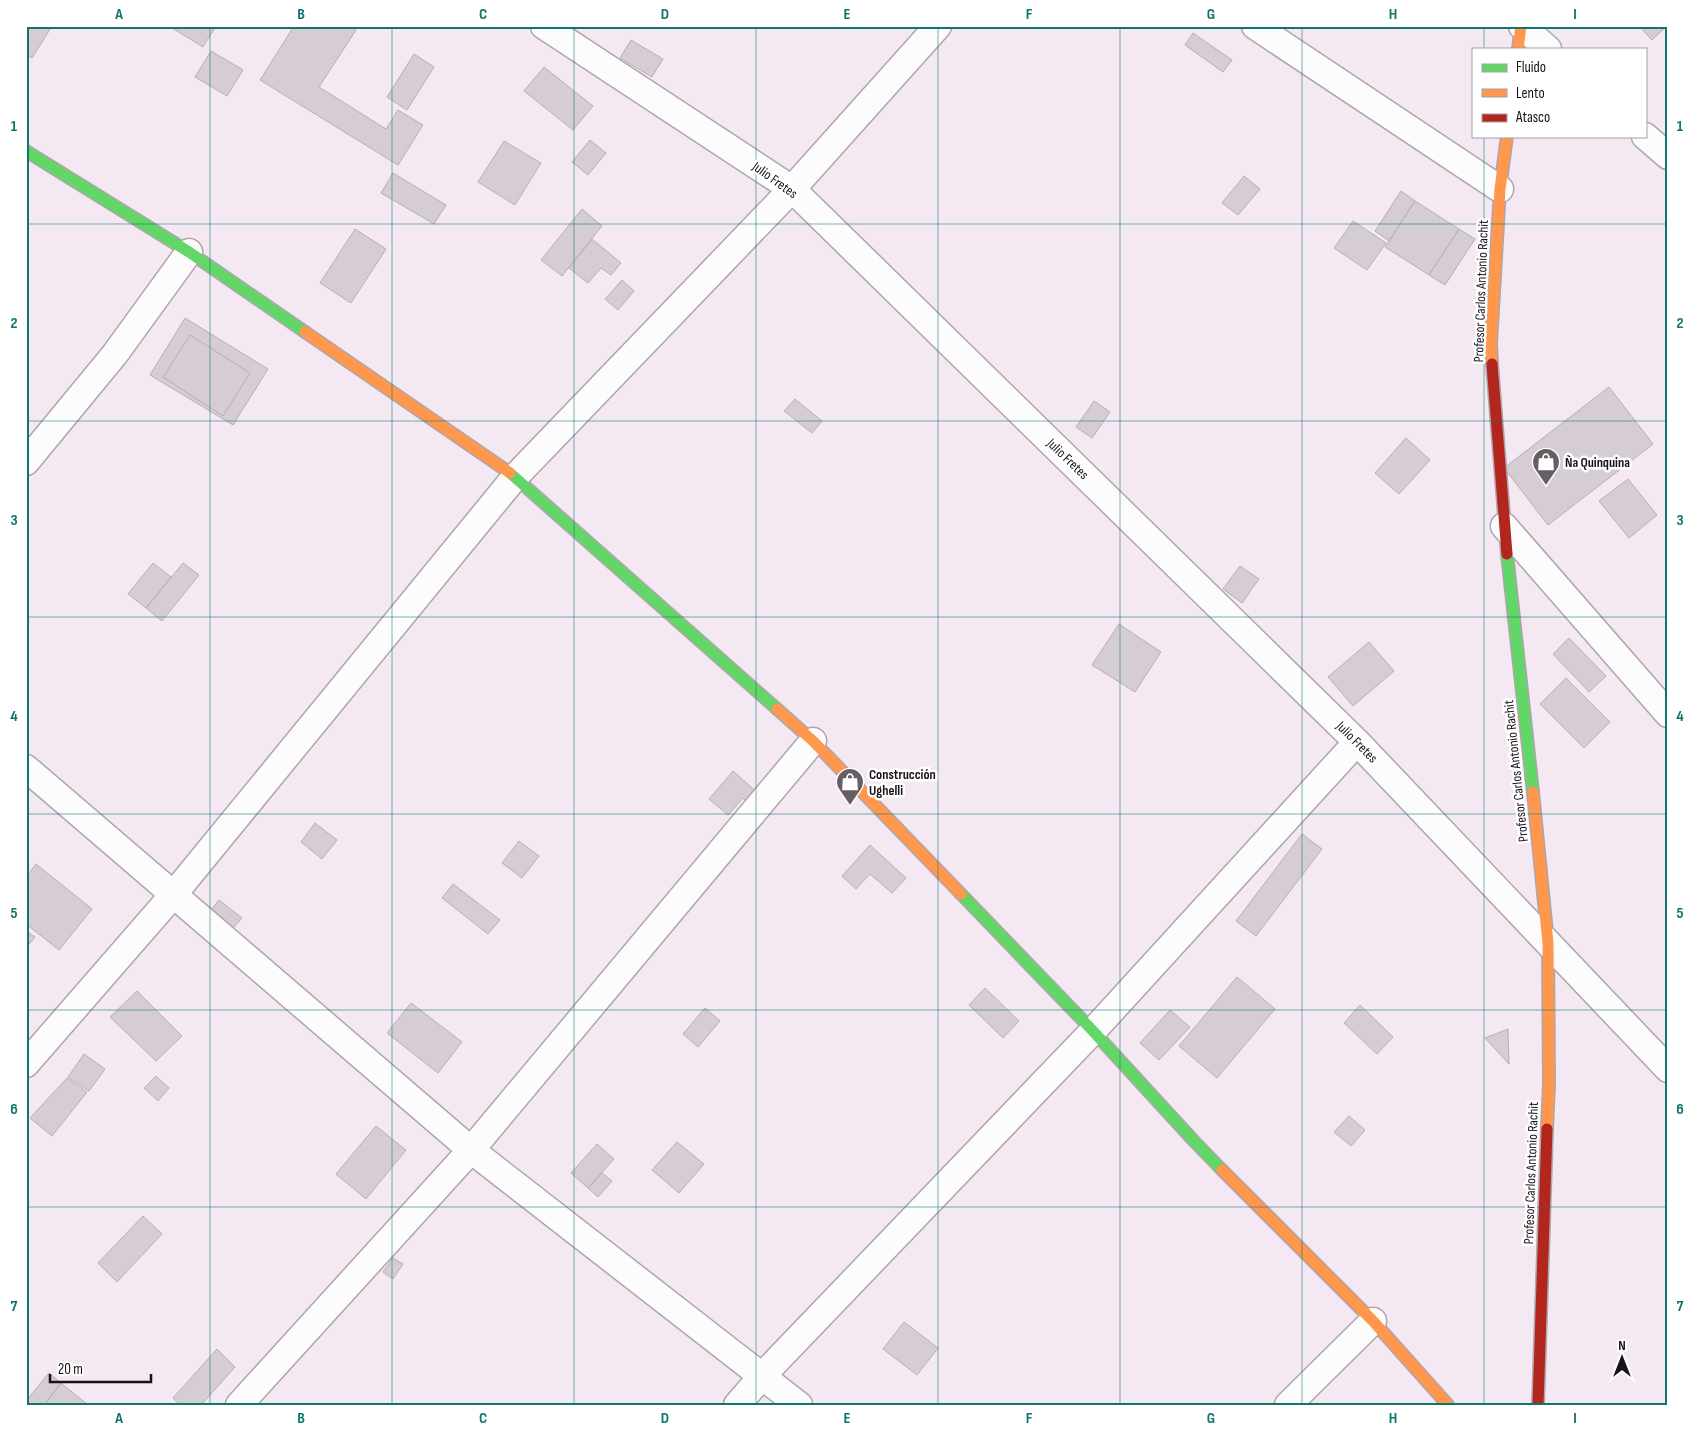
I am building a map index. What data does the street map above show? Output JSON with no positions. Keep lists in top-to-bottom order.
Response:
{
  "streets": {
    "street": ["Julio Fretes", "Profesor Carlos Antonio Rachit"]
  },
  "crossings": [
    ["Julio Fretes", "Profesor Carlos Antonio Rachit"]
  ],
  "places": {
    "shop": ["Ña Quinquina", "Construcción Ughelli"]
  },
  "legend": ["Fluido", "Lento", "Atasco"],
  "scale_bar": "20 m",
  "north": "top",
  "grid": {
    "columns": [
      "A",
      "B",
      "C",
      "D",
      "E",
      "F",
      "G",
      "H",
      "I"
    ],
    "rows": [
      "1",
      "2",
      "3",
      "4",
      "5",
      "6",
      "7"
    ]
  }
}
